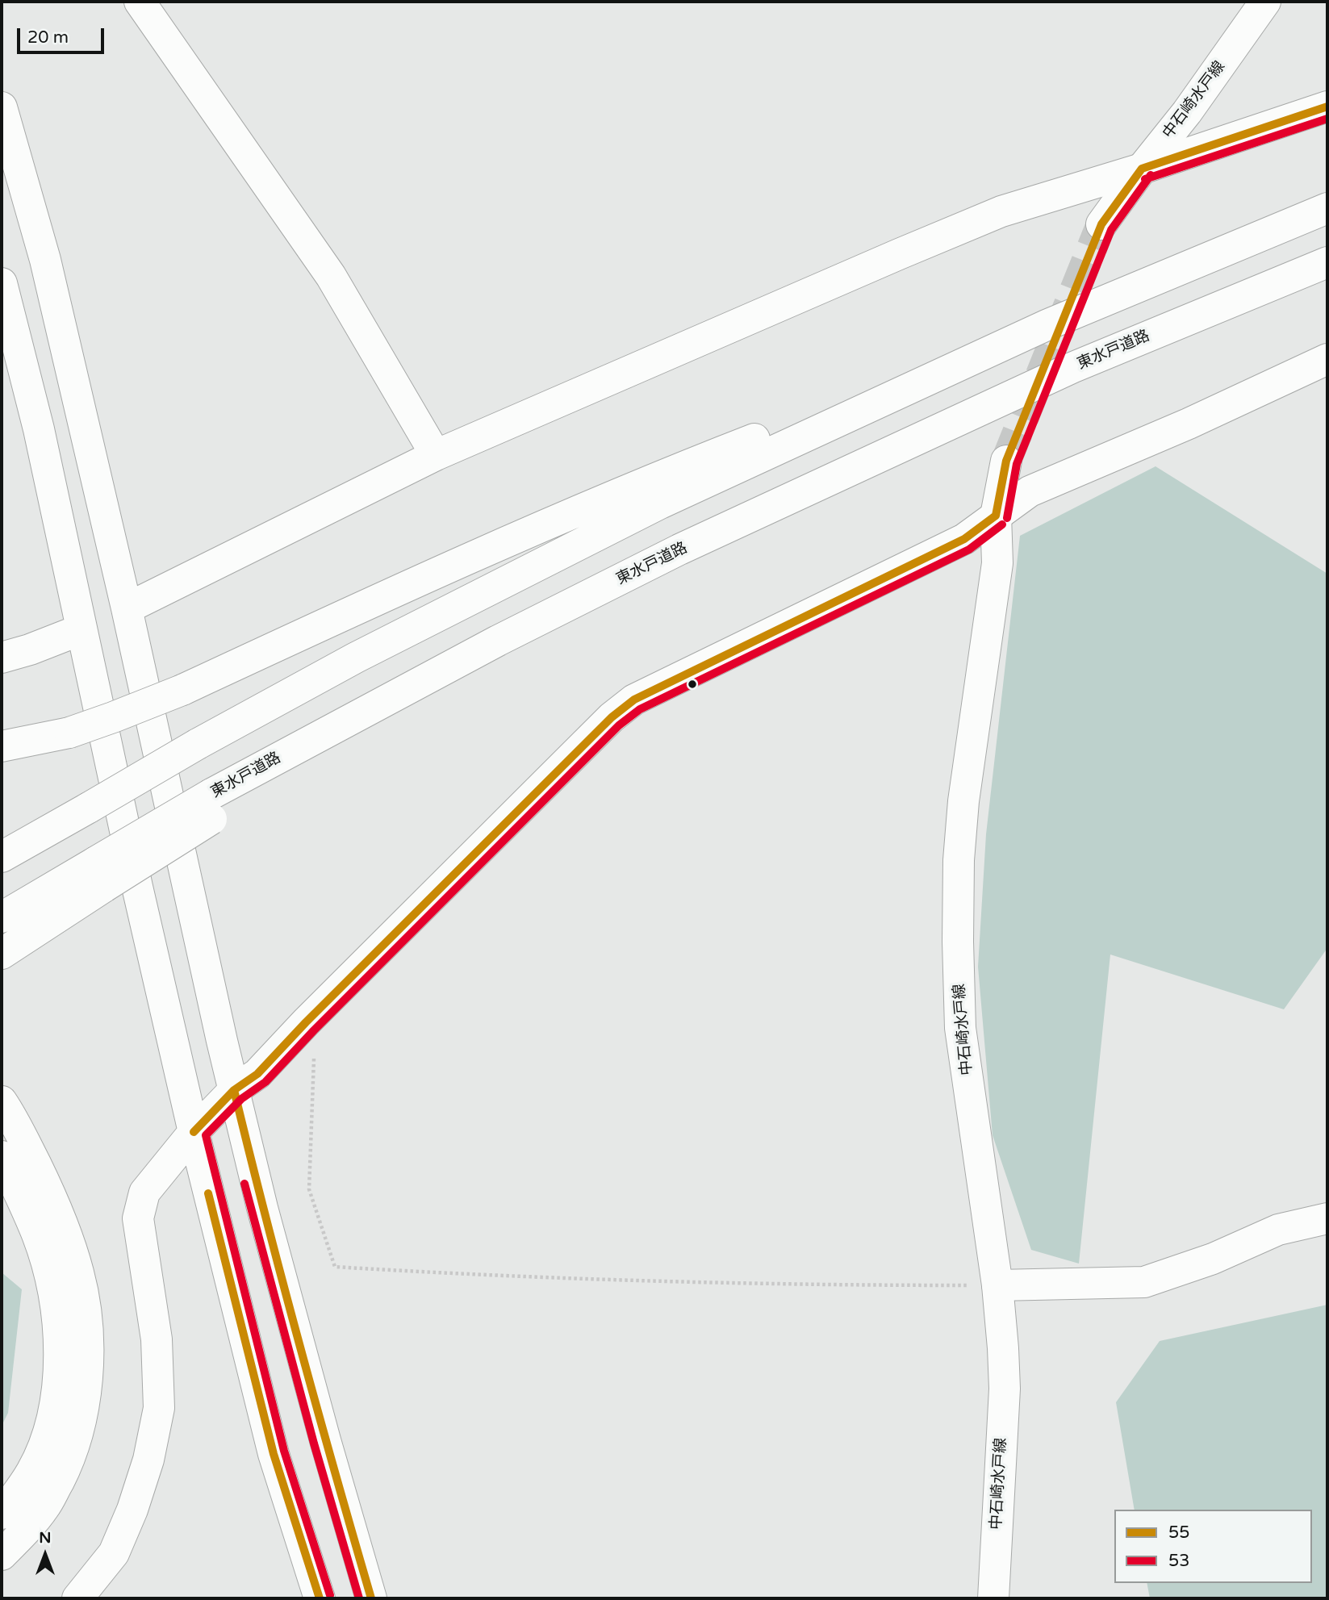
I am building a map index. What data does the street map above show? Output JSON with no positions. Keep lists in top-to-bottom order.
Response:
{
  "streets": {
    "main road": ["中石崎水戸線", "東水戸道路"]
  },
  "lines": ["transit line 55", "transit line 53"],
  "legend": ["55", "53"],
  "scale_bar": "20 m",
  "north": "top"
}
